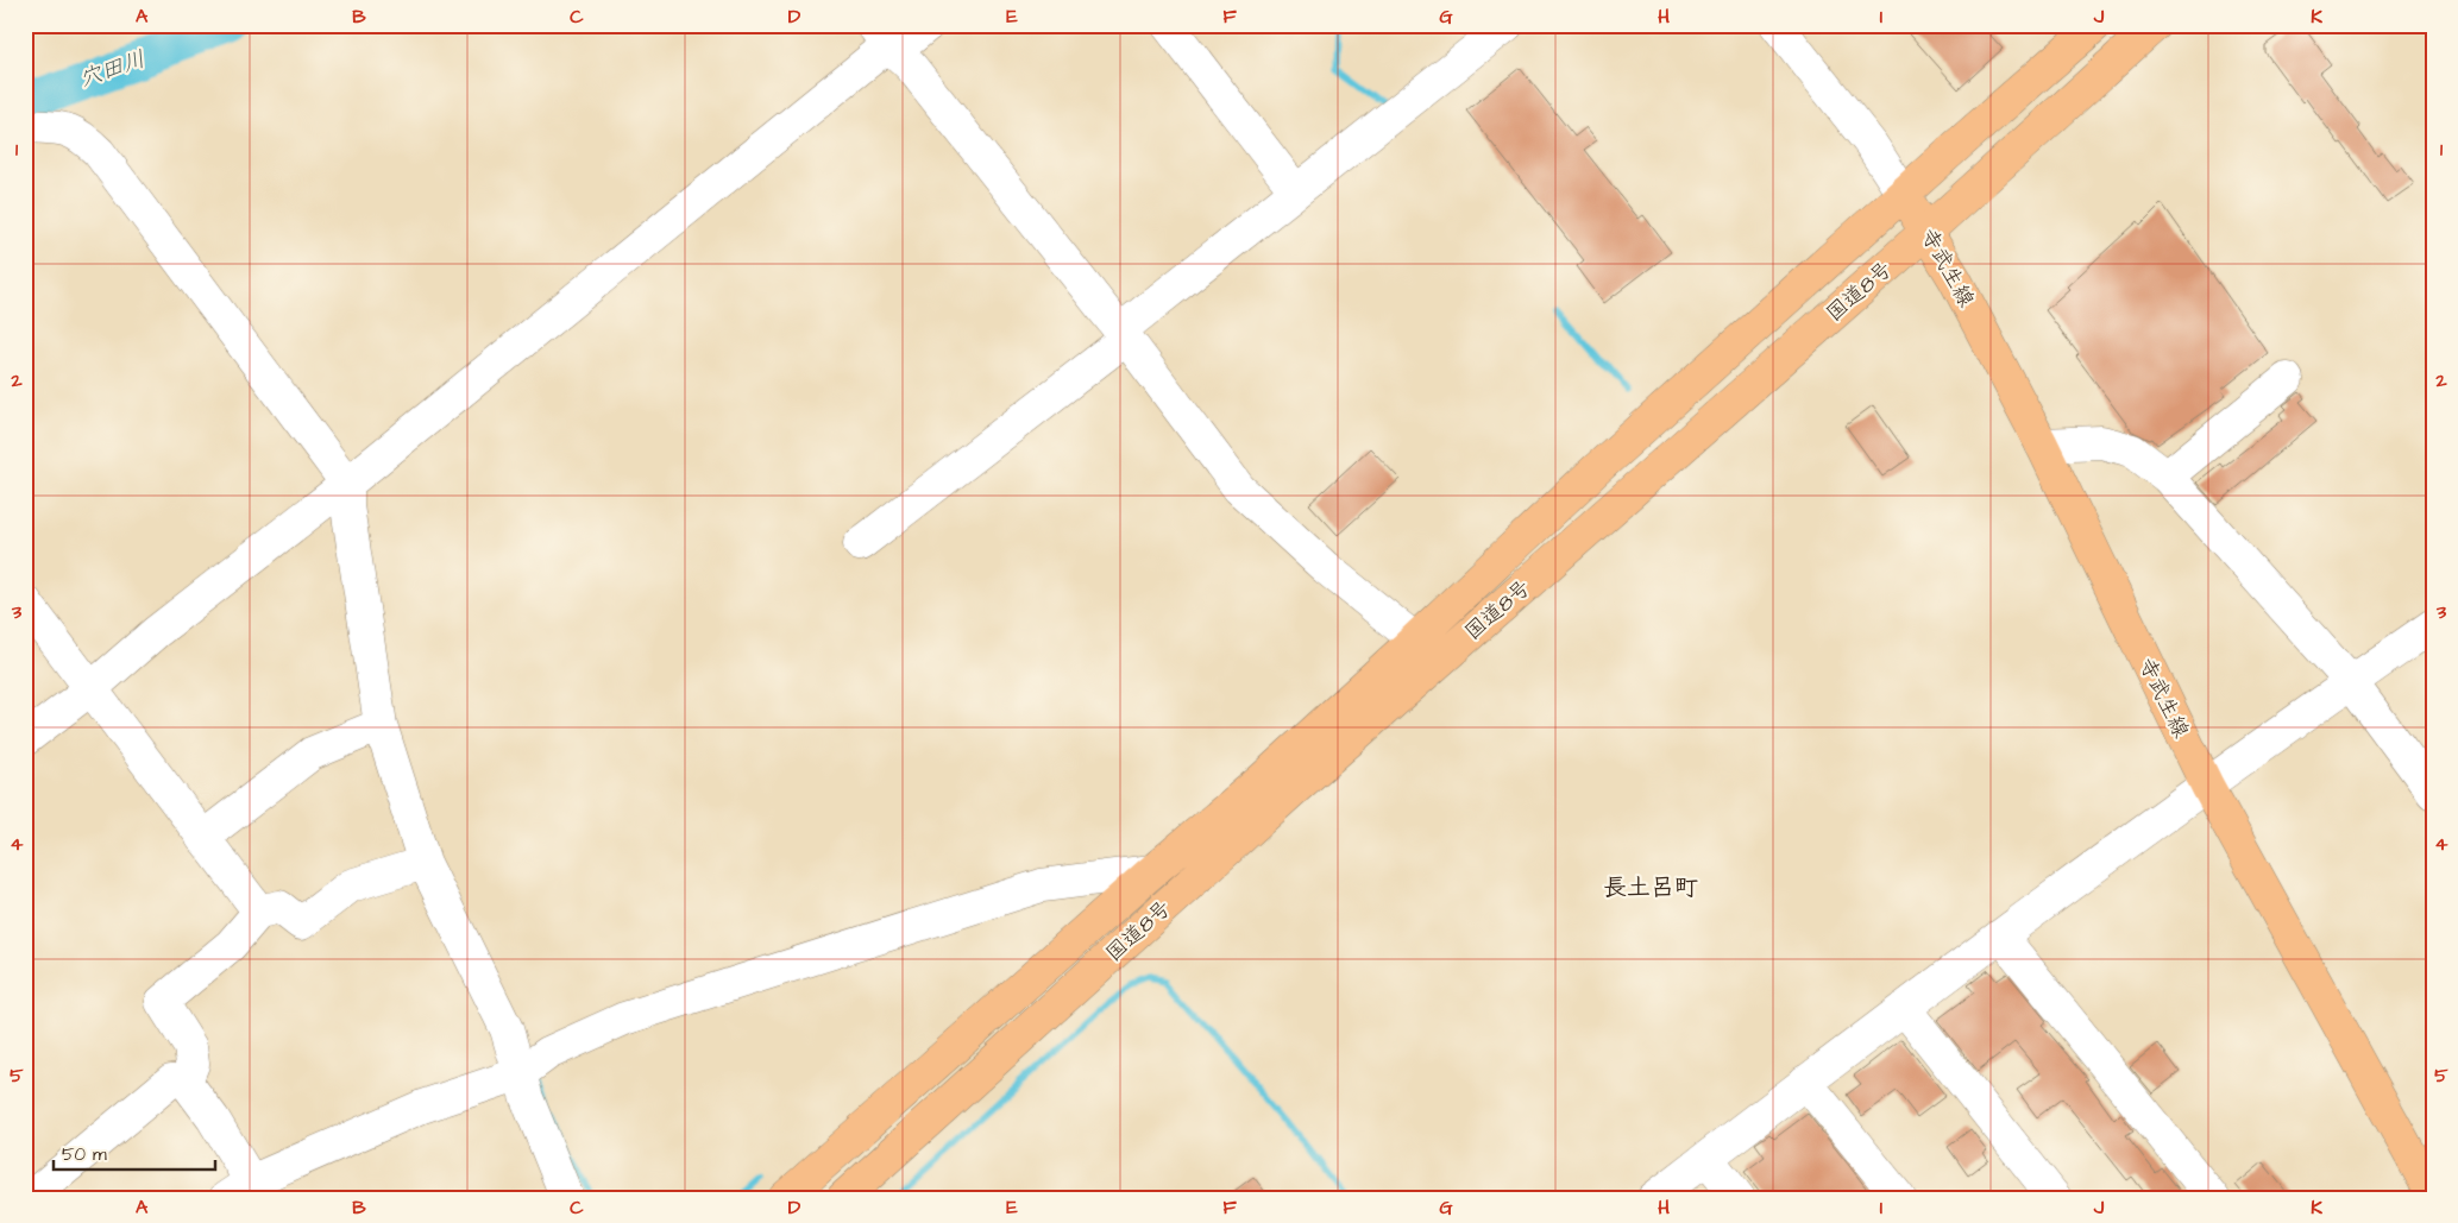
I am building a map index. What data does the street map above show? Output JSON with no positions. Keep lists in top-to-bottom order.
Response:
{
  "streets": {
    "main road": ["寺武生線", "国道8号"]
  },
  "crossings": [
    ["寺武生線", "国道8号"]
  ],
  "districts": ["長土呂町"],
  "water": ["穴田川"],
  "scale_bar": "50 m",
  "grid": {
    "columns": [
      "A",
      "B",
      "C",
      "D",
      "E",
      "F",
      "G",
      "H",
      "I",
      "J",
      "K"
    ],
    "rows": [
      "1",
      "2",
      "3",
      "4",
      "5"
    ]
  }
}
